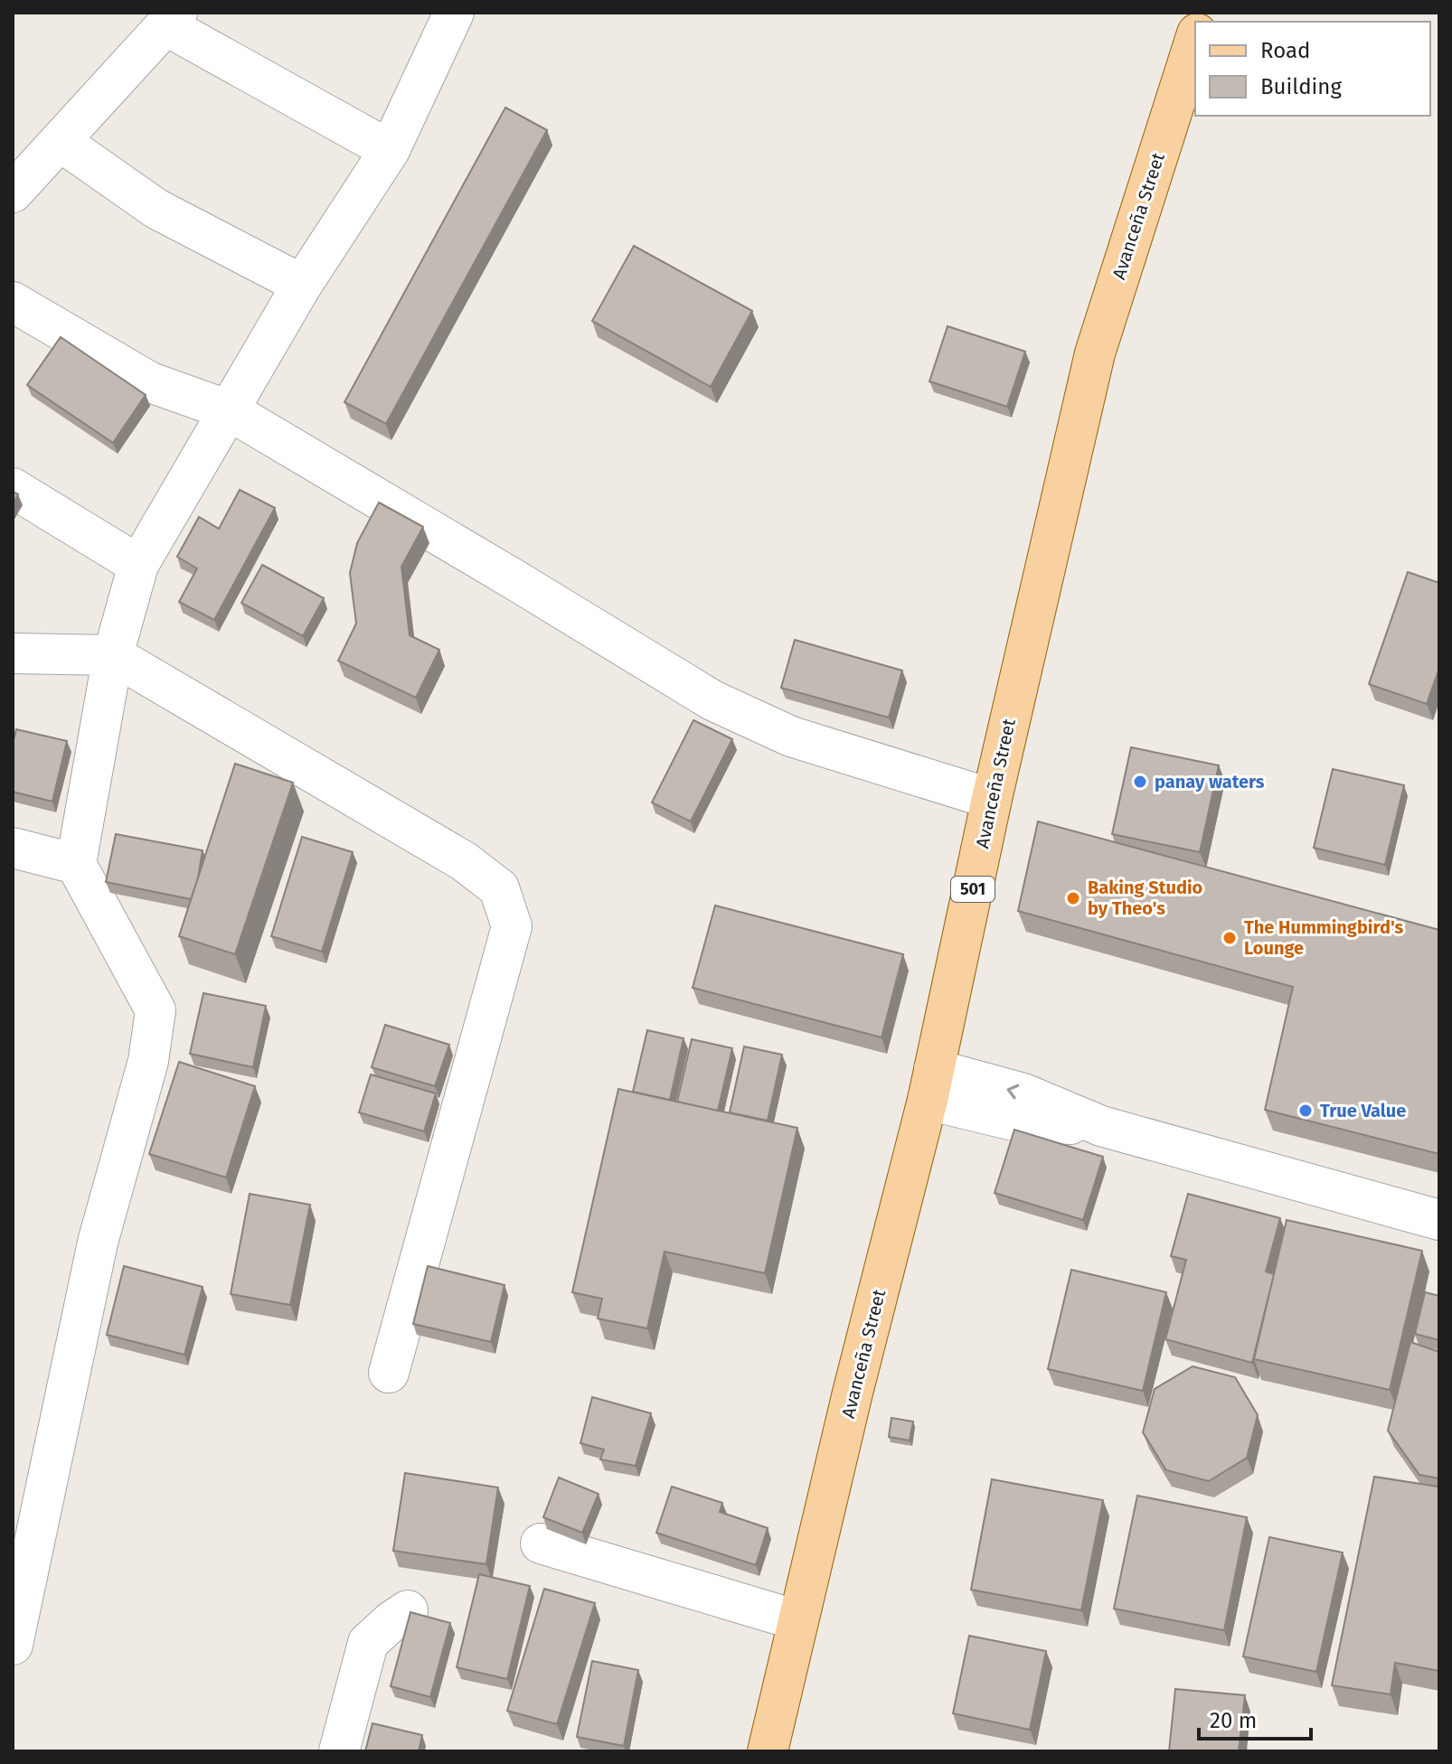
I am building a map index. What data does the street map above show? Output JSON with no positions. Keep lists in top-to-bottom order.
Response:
{
  "streets": {
    "main road": ["Avanceña Street", "501"]
  },
  "places": [
    "panay waters",
    "Baking Studio by Theo's",
    "The Hummingbird's Lounge",
    "True Value"
  ],
  "legend": ["Road", "Building"],
  "scale_bar": "20 m"
}
